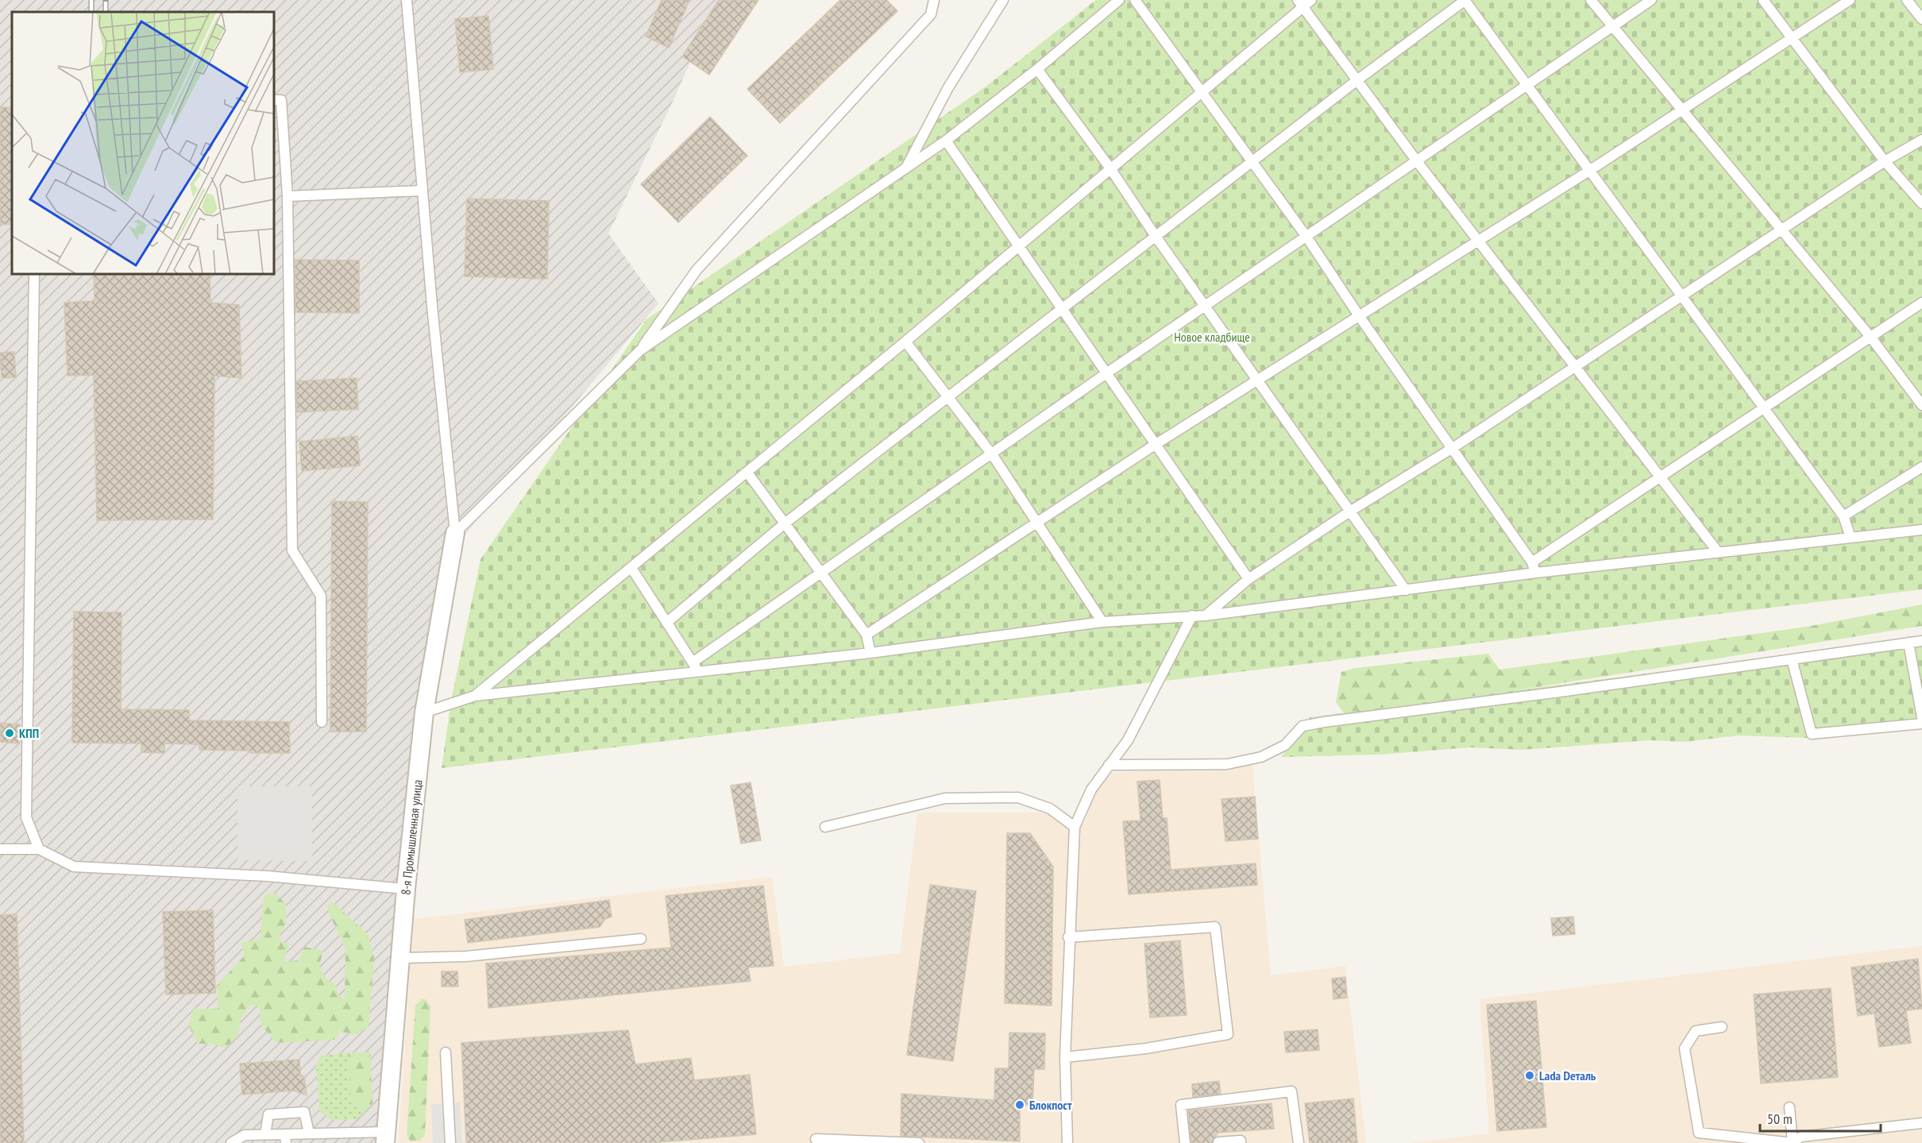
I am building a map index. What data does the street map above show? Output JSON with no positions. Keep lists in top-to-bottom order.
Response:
{
  "streets": {
    "street": ["8-я Промышленная улица"]
  },
  "parks": ["Новое кладбище"],
  "places": ["КПП", "Lada Dеталь", "Блокпост"],
  "scale_bar": "50 m"
}
